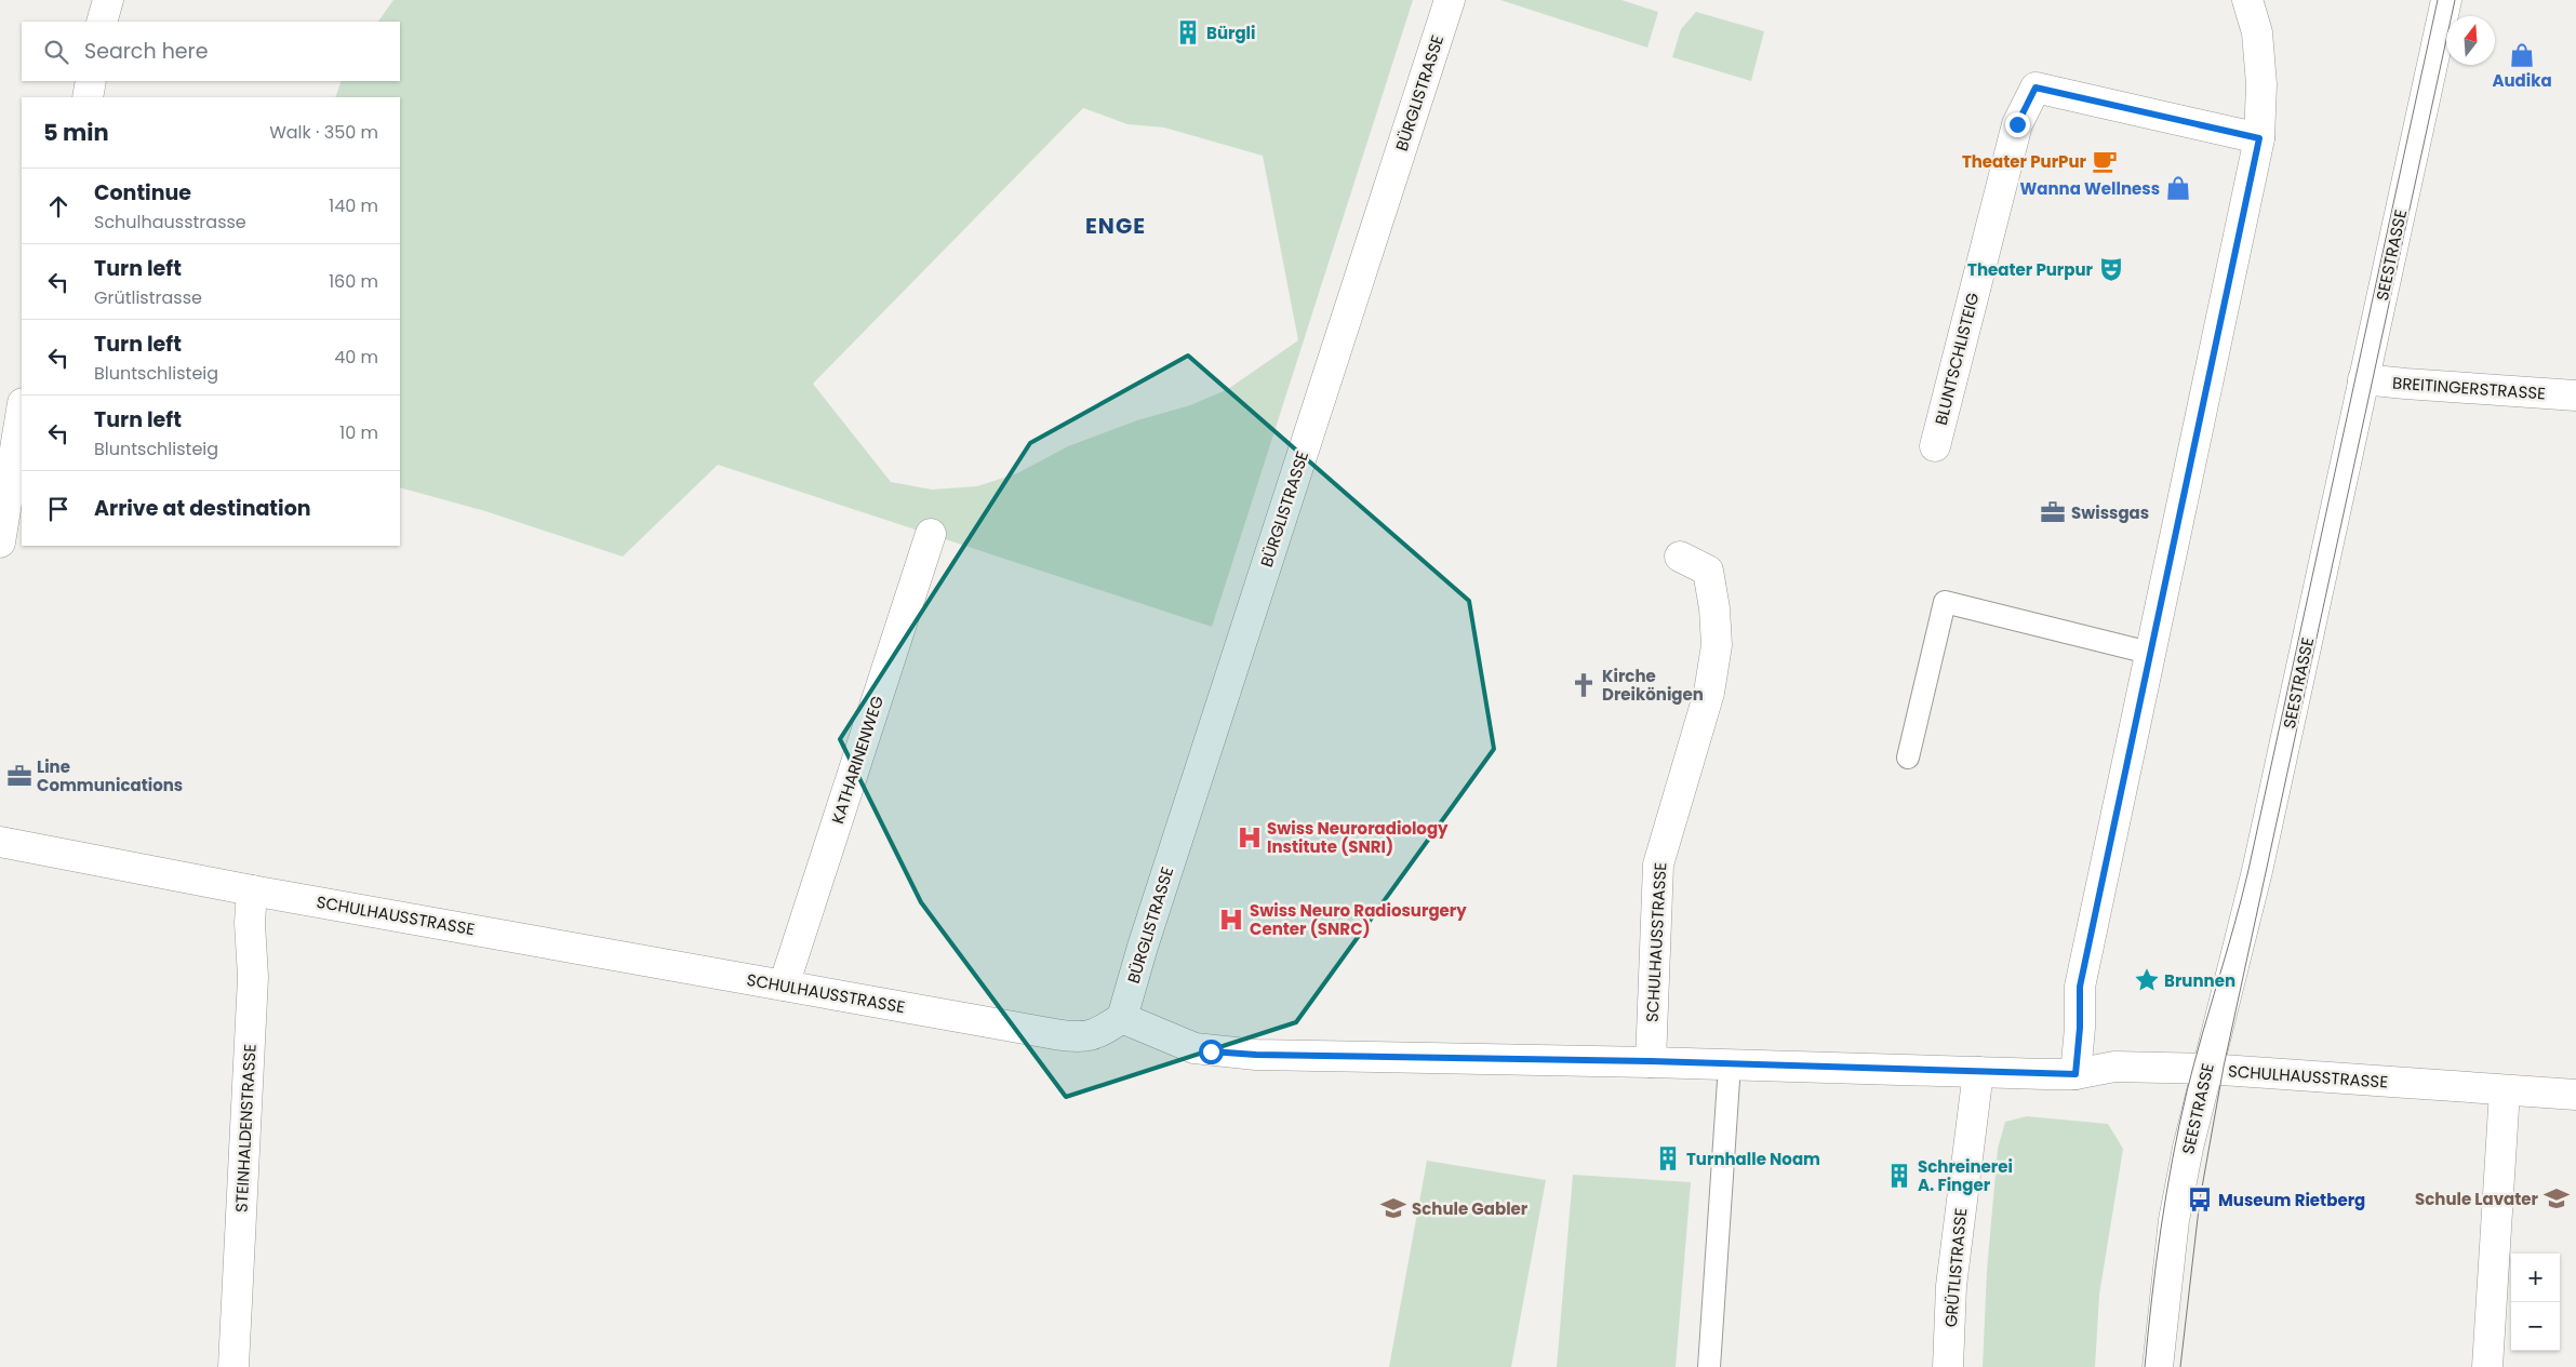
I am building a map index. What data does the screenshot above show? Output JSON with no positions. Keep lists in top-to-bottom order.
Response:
{
  "streets": {
    "street": [
      "BÜRGLISTRASSE",
      "SEESTRASSE",
      "BLUNTSCHLISTEIG",
      "BREITINGERSTRASSE",
      "KATHARINENWEG",
      "SCHULHAUSSTRASSE",
      "STEINHALDENSTRASSE",
      "GRÜTLISTRASSE"
    ]
  },
  "crossings": [
    ["BÜRGLISTRASSE", "SCHULHAUSSTRASSE"],
    ["SEESTRASSE", "BREITINGERSTRASSE"],
    ["SEESTRASSE", "SCHULHAUSSTRASSE"],
    ["KATHARINENWEG", "SCHULHAUSSTRASSE"],
    ["SCHULHAUSSTRASSE", "STEINHALDENSTRASSE"],
    ["SCHULHAUSSTRASSE", "GRÜTLISTRASSE"]
  ],
  "districts": ["ENGE"],
  "places": {
    "building": ["Bürgli", "Turnhalle Noam", "Schreinerei A. Finger"],
    "shop": ["Audika", "Wanna Wellness"],
    "cafe": ["Theater PurPur"],
    "theatre": ["Theater Purpur"],
    "office": ["Swissgas", "Line Communications"],
    "church": ["Kirche Dreikönigen"],
    "hospital": ["Swiss Neuroradiology Institute (SNRI)", "Swiss Neuro Radiosurgery Center (SNRC)"],
    "place": ["Brunnen"],
    "school or university": ["Schule Lavater", "Schule Gabler"],
    "bus stop": ["Museum Rietberg"]
  },
  "north": "top",
  "page": {
    "search": "Search here",
    "heading": ["5 min", "Walk · 350 m"],
    "list": [
      ["Continue", "Schulhausstrasse", "140 m"],
      ["Turn left", "Grütlistrasse", "160 m"],
      ["Turn left", "Bluntschlisteig", "40 m"],
      ["Turn left", "Bluntschlisteig", "10 m"],
      "Arrive at destination"
    ],
    "map_buttons": ["+", "−"]
  }
}
